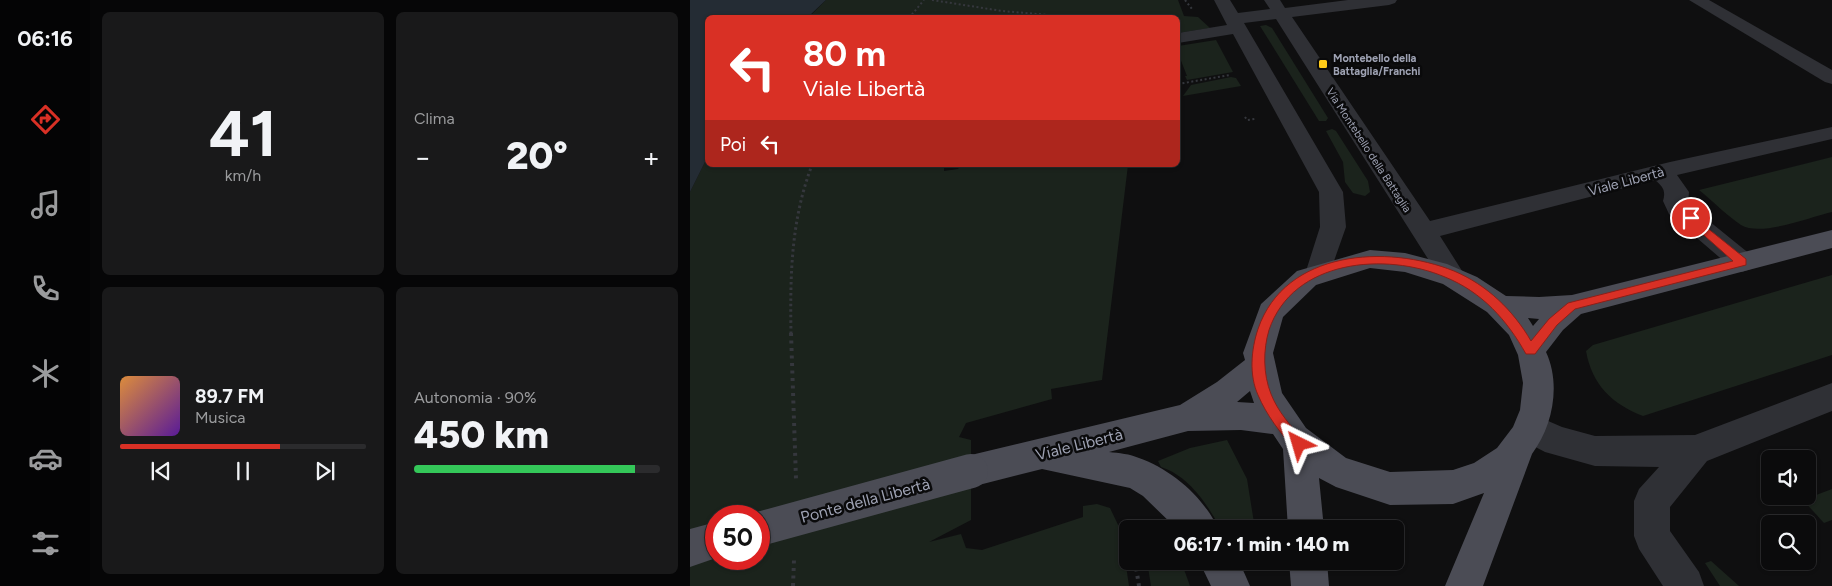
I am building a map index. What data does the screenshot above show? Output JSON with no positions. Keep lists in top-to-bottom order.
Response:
{
  "streets": {
    "main road": ["Viale Libertà", "Ponte della Libertà"],
    "street": ["Via Montebello della Battaglia"]
  },
  "crossings": [
    ["Via Montebello della Battaglia", "Viale Libertà"],
    ["Viale Libertà", "Ponte della Libertà"]
  ],
  "places": {
    "transit": ["Montebello della Battaglia/Franchi"]
  },
  "page": {
    "tabs": "06:16",
    "tile": [
      ["41", "km/h"],
      "Clima",
      ["Autonomia · 90%", "450 km"]
    ],
    "turn": ["80 m", "Viale Libertà"],
    "then": "Poi",
    "heat": ["−", "20°", "+"],
    "song": ["89.7 FM", "Musica"],
    "limit": "50",
    "trip": "06:17 · 1 min · 140 m"
  }
}
